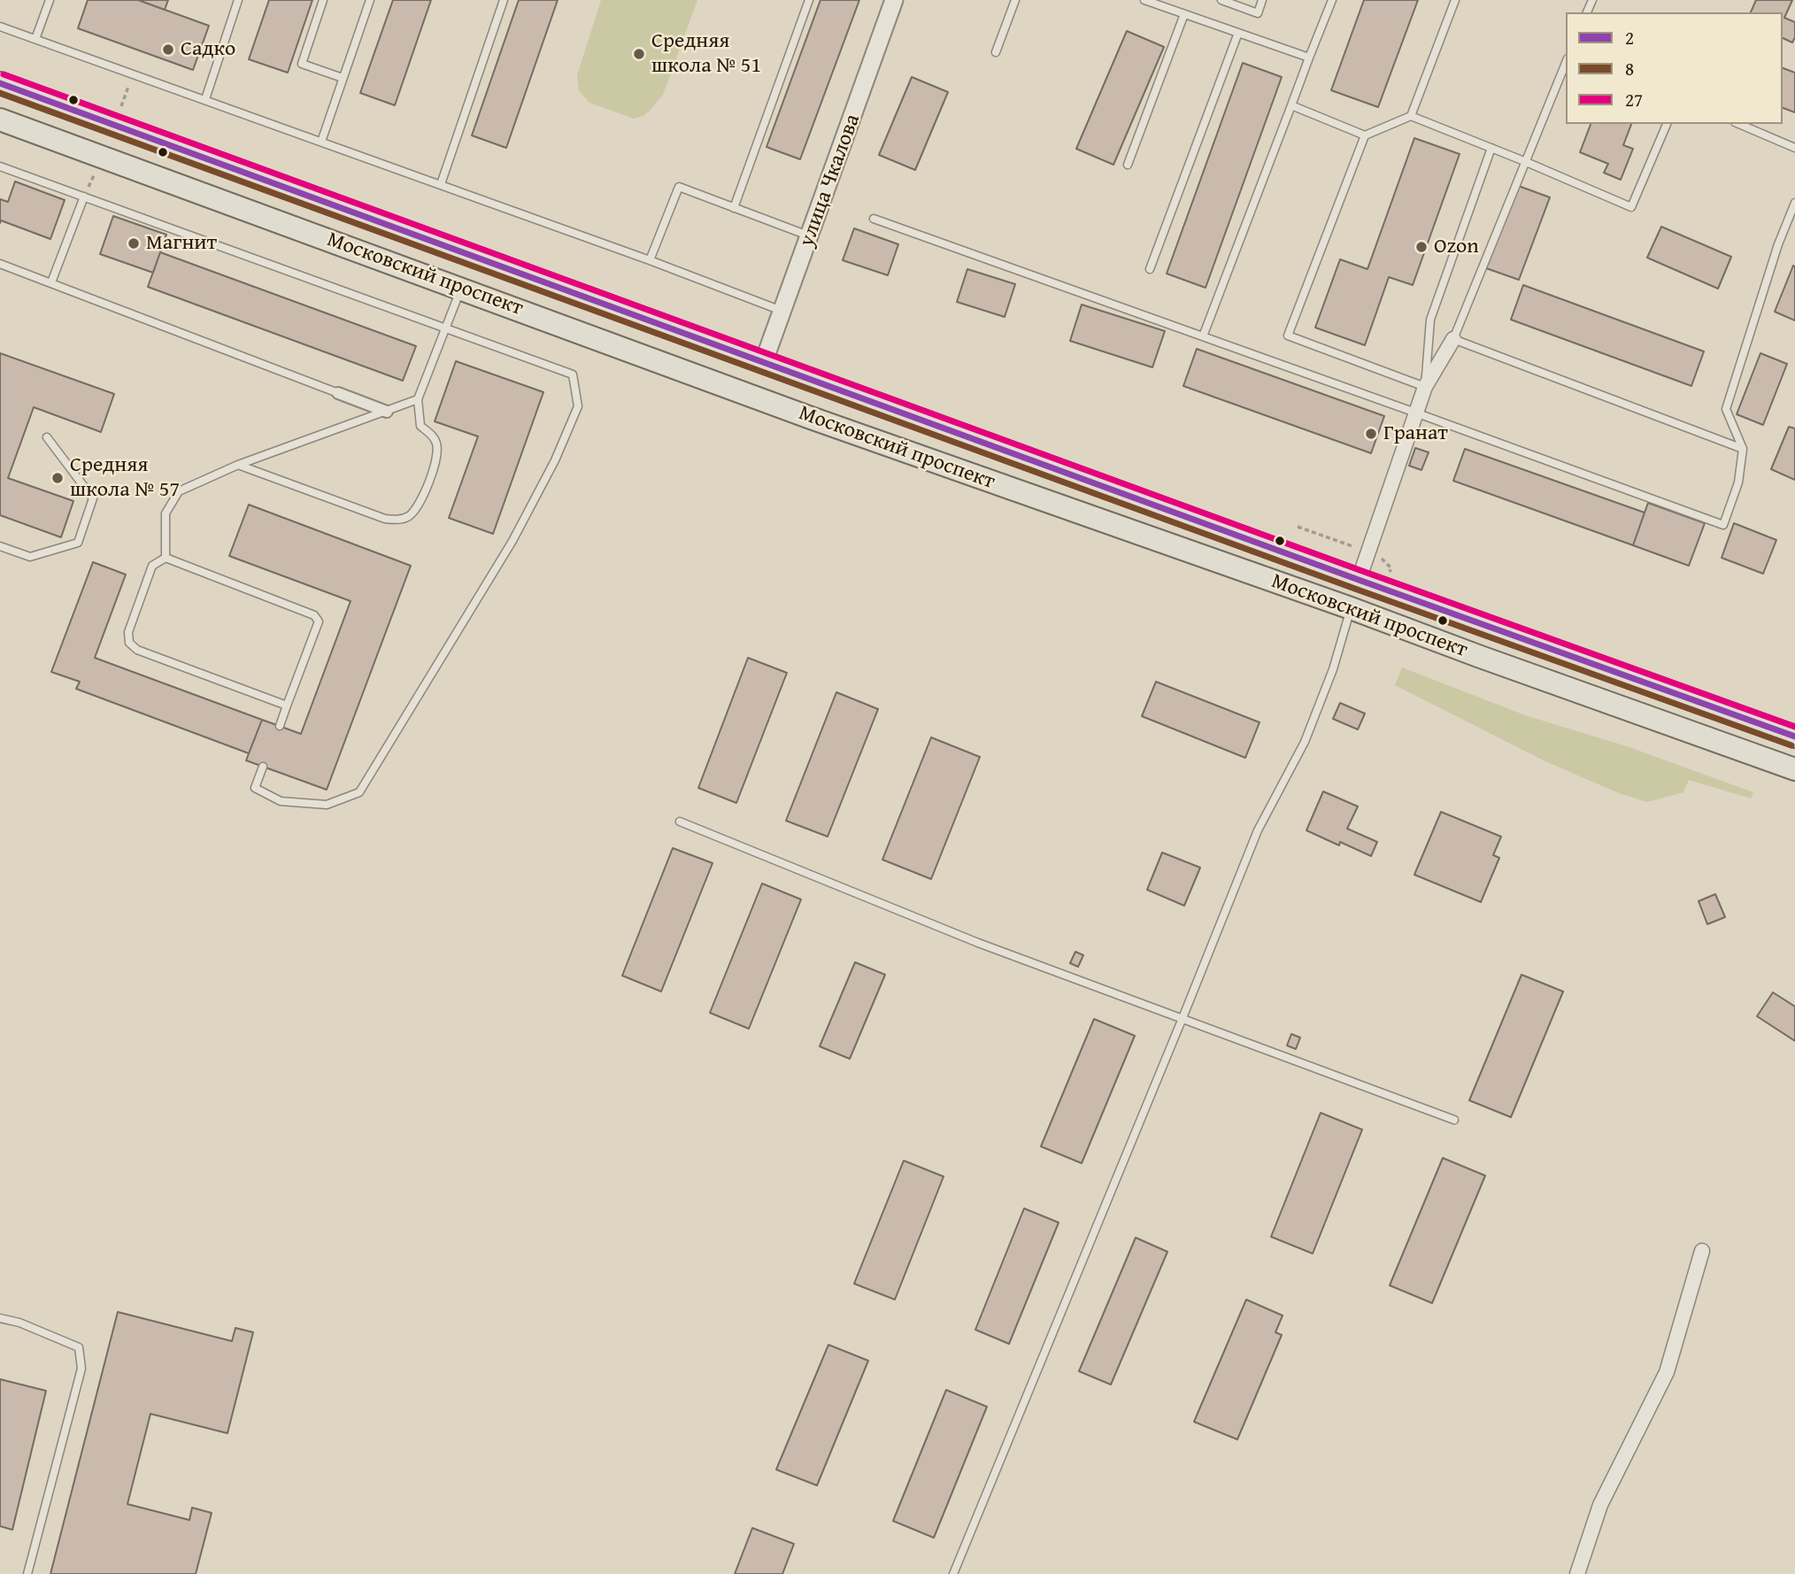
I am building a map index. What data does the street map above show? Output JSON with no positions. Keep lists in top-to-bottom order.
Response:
{
  "streets": {
    "main road": ["Московский проспект"],
    "street": ["улица Чкалова"]
  },
  "crossings": [
    ["улица Чкалова", "Московский проспект"]
  ],
  "places": [
    "Садко",
    "Средняя школа № 51",
    "Магнит",
    "Ozon",
    "Гранат",
    "Средняя школа № 57"
  ],
  "lines": ["transit line 27", "transit line 2", "transit line 8"],
  "legend": ["2", "8", "27"]
}
